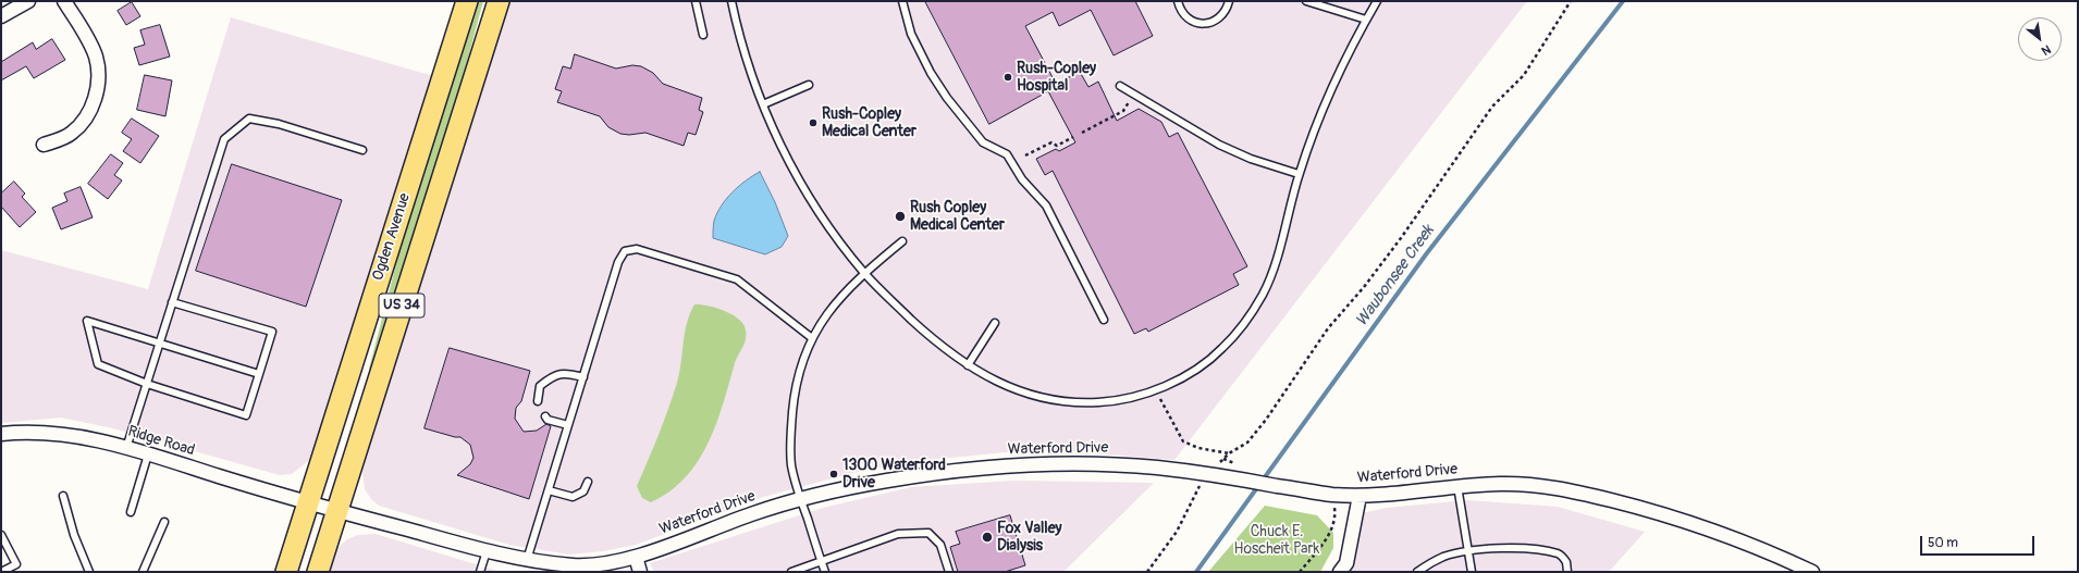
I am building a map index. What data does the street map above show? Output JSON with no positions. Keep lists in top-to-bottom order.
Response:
{
  "streets": {
    "main road": ["Ogden Avenue", "US 34"],
    "street": ["Ridge Road", "Waterford Drive"]
  },
  "crossings": [
    ["Ogden Avenue", "Ridge Road"],
    ["Ogden Avenue", "Waterford Drive"],
    ["Ridge Road", "Waterford Drive"]
  ],
  "water": ["Waubonsee Creek"],
  "parks": ["Chuck E. Hoscheit Park"],
  "places": [
    "Rush-Copley Hospital",
    "Rush-Copley Medical Center",
    "Rush Copley Medical Center",
    "1300 Waterford Drive",
    "Fox Valley Dialysis"
  ],
  "scale_bar": "50 m",
  "north": "bottom right"
}
